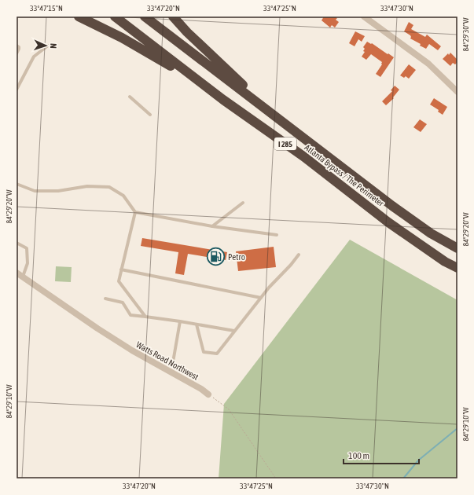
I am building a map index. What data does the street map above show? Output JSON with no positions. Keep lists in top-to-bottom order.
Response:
{
  "streets": {
    "highway": ["I 285", "Atlanta Bypass / The Perimeter"],
    "street": ["Watts Road Northwest"]
  },
  "places": {
    "fuel station": ["Petro"]
  },
  "scale_bar": "100 m",
  "north": "right",
  "coordinates": [
    "33°47'15\"N",
    "33°47'20\"N",
    "33°47'25\"N",
    "33°47'30\"N",
    "84°29'30\"W",
    "84°29'20\"W",
    "84°29'10\"W"
  ]
}
